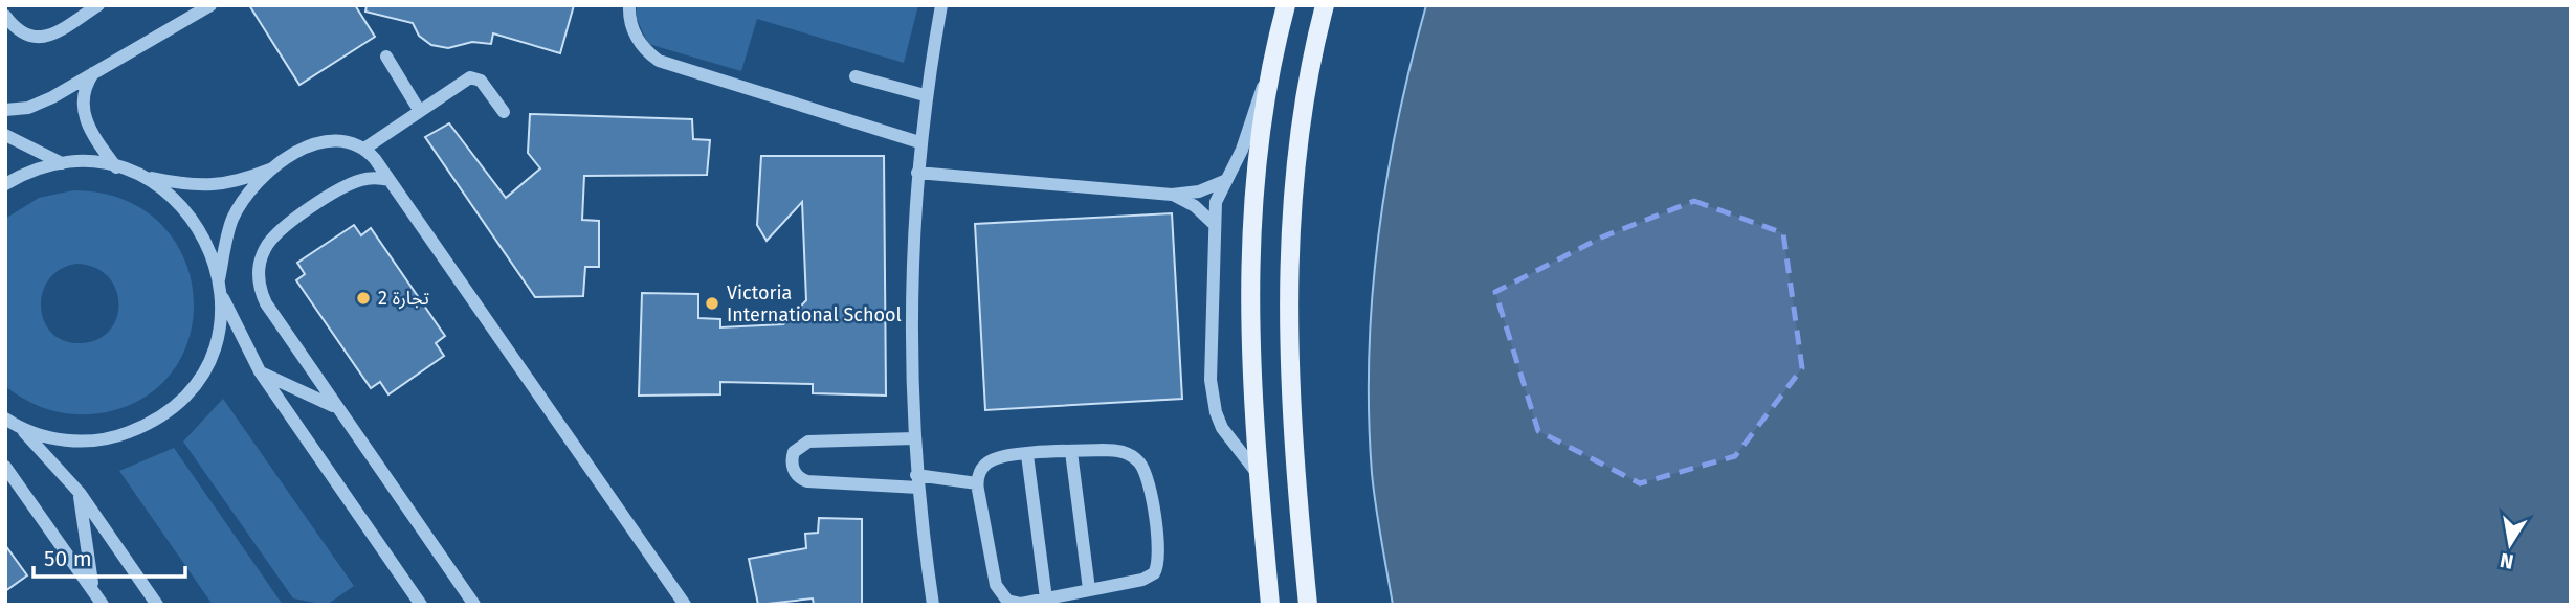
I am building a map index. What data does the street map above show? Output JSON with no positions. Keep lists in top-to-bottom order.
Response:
{
  "places": ["تجارة 2", "Victoria International School"],
  "scale_bar": "50 m",
  "north": "bottom"
}
